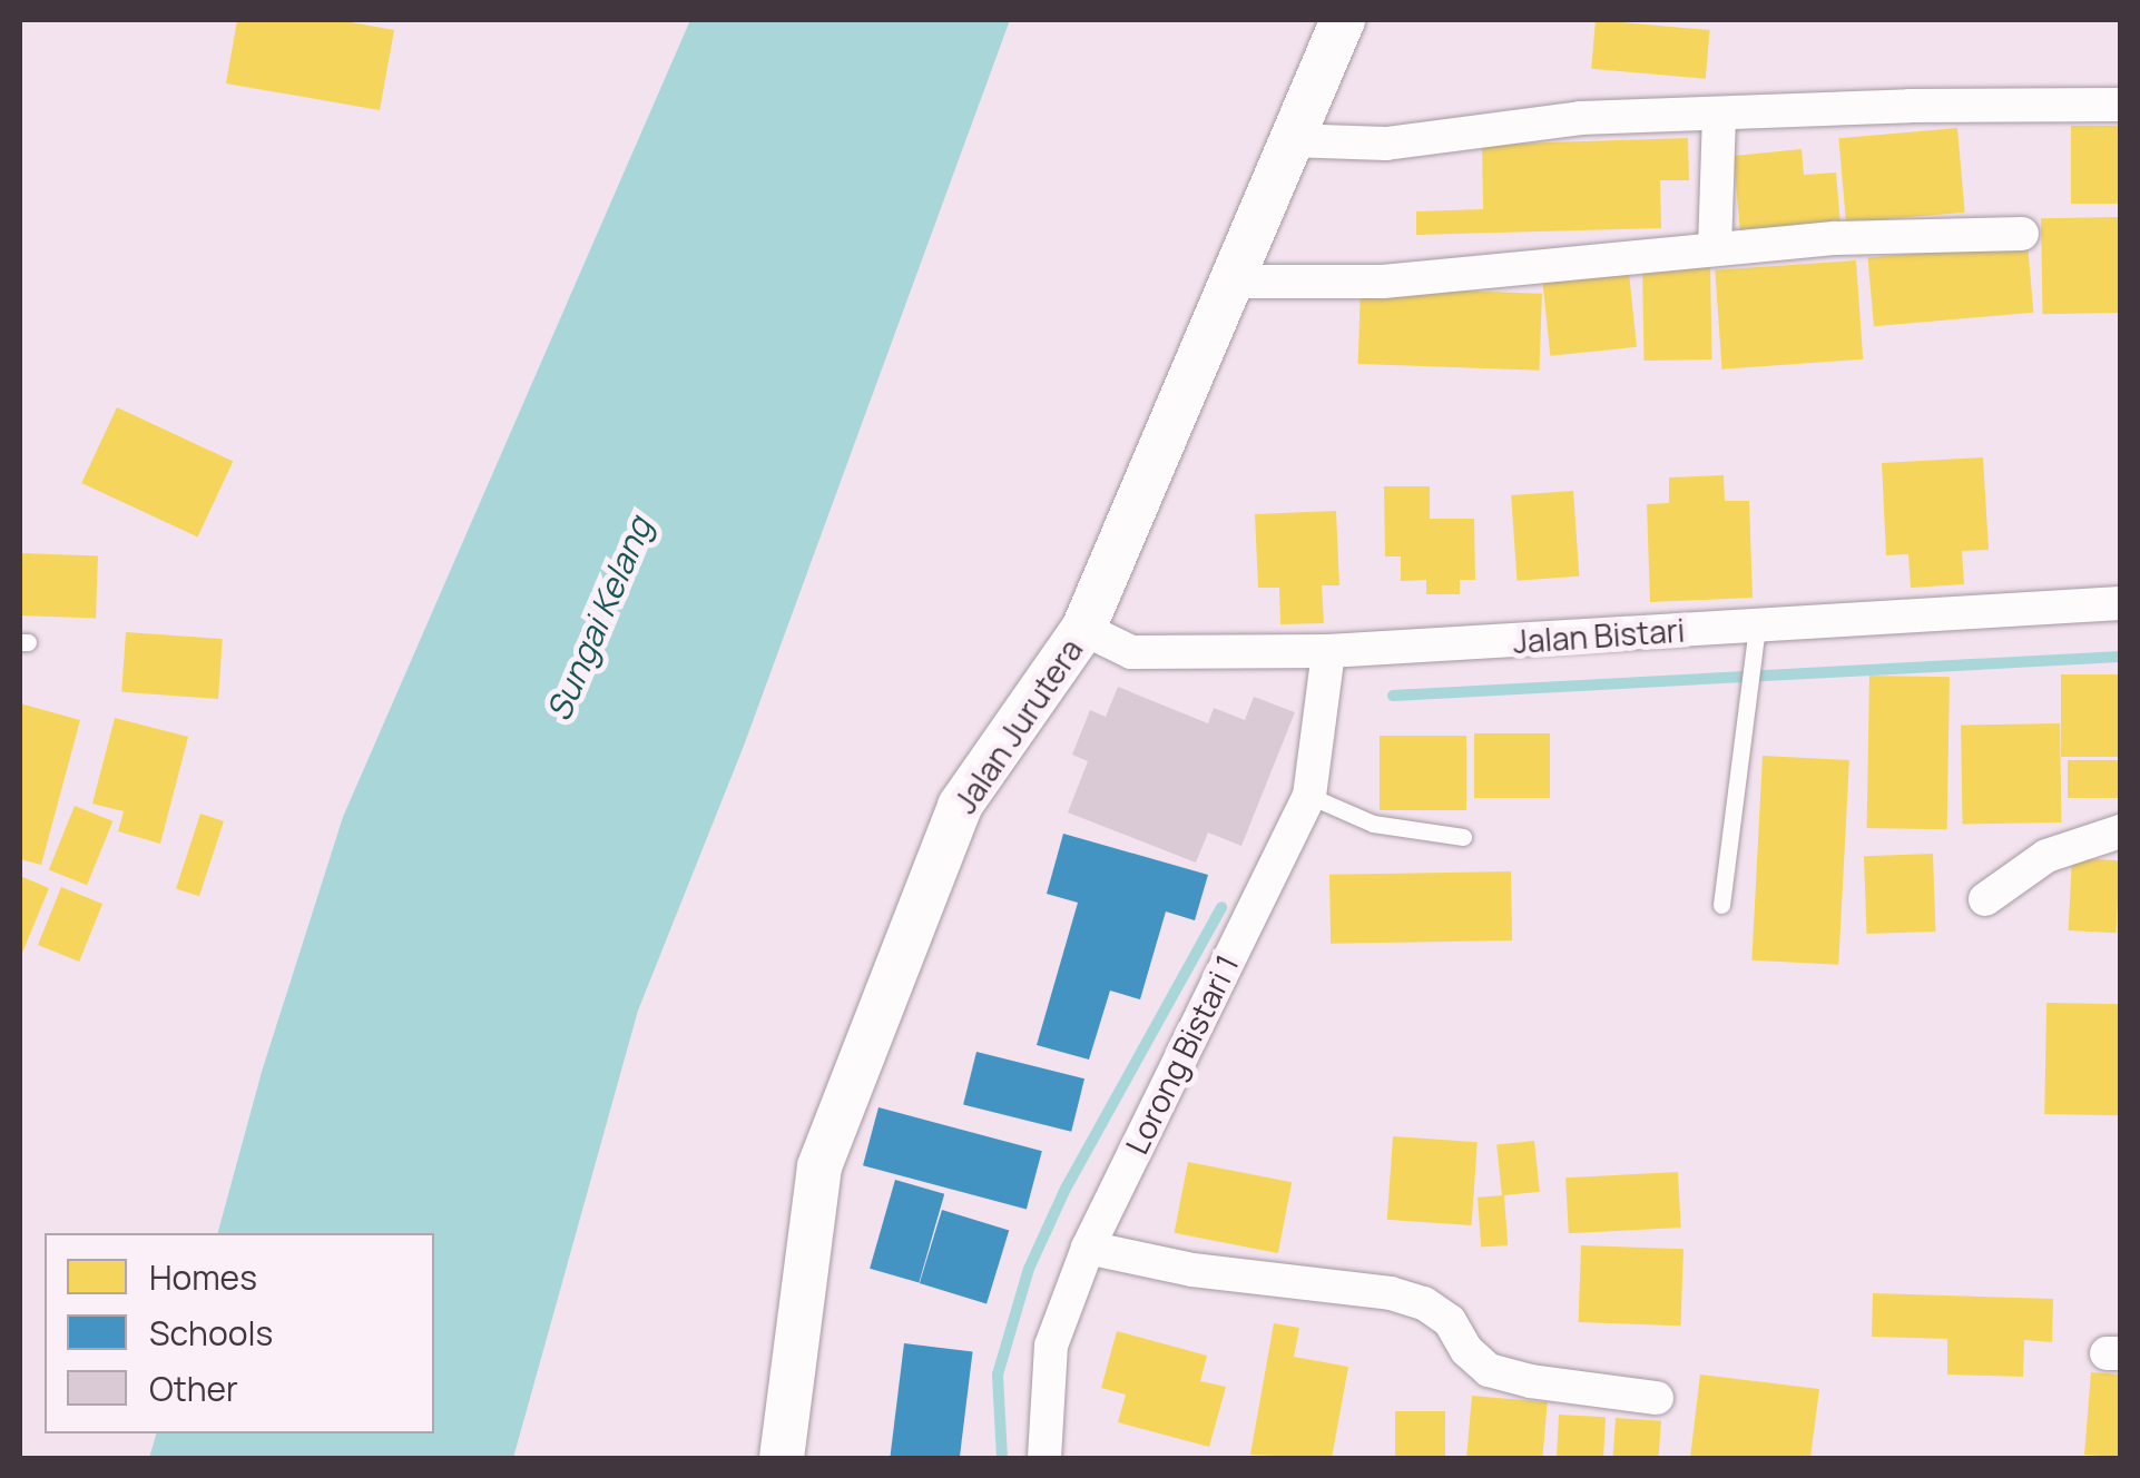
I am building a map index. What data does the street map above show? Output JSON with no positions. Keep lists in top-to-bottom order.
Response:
{
  "streets": {
    "street": ["Jalan Bistari", "Jalan Jurutera", "Lorong Bistari 1"]
  },
  "crossings": [
    ["Jalan Bistari", "Jalan Jurutera"],
    ["Jalan Bistari", "Lorong Bistari 1"]
  ],
  "water": ["Sungai Kelang"],
  "legend": ["Homes", "Schools", "Other"]
}
